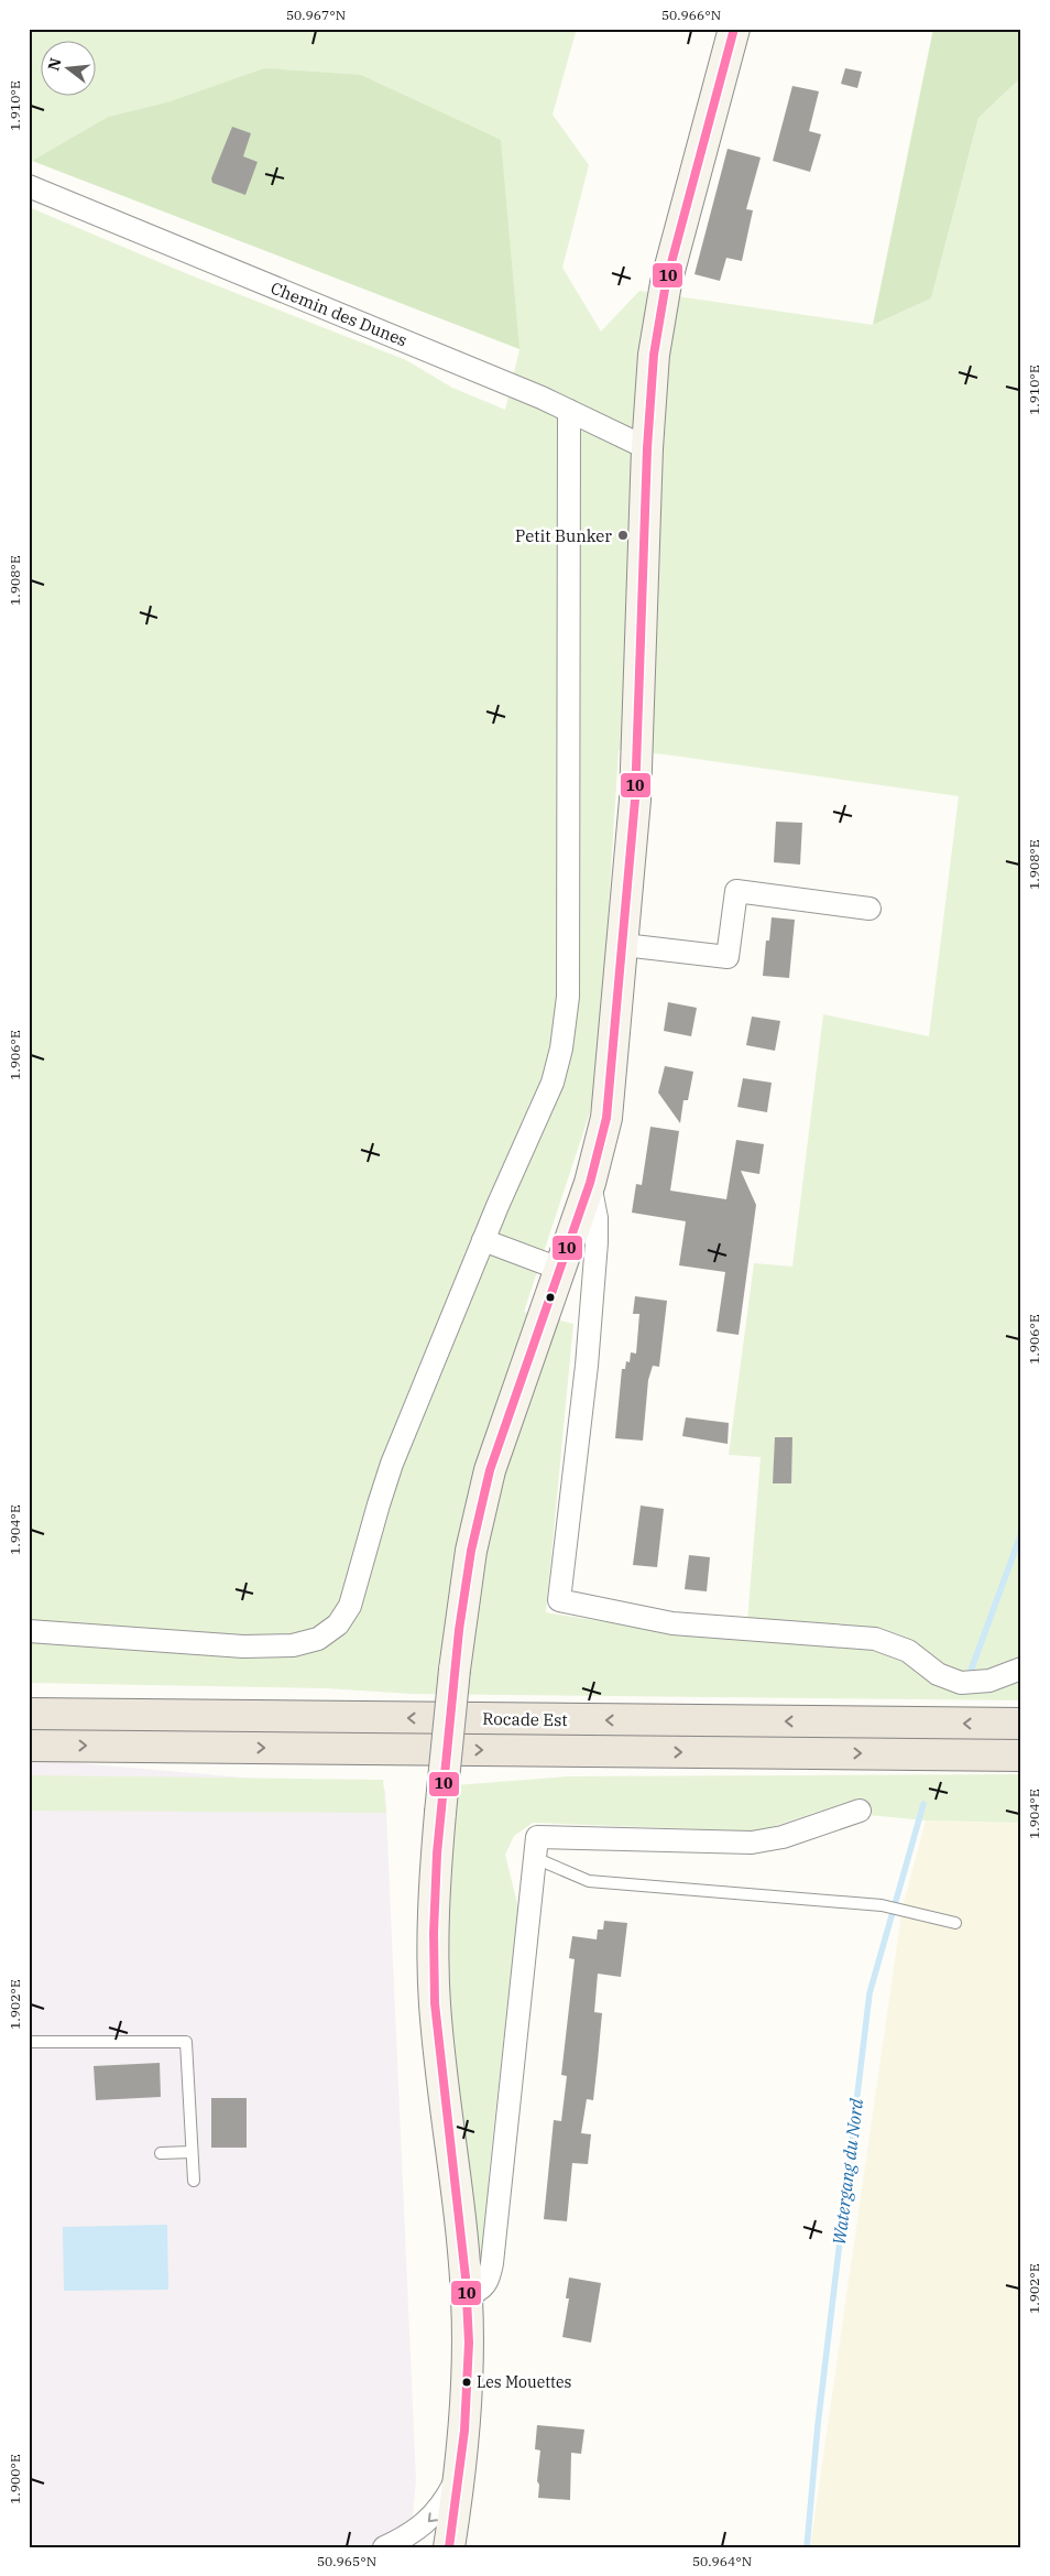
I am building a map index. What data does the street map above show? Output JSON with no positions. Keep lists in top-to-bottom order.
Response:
{
  "streets": {
    "highway": ["Rocade Est"],
    "street": ["Chemin des Dunes"]
  },
  "water": ["Watergang du Nord"],
  "places": ["Petit Bunker", "Les Mouettes"],
  "lines": ["transit line 10"],
  "north": "left",
  "coordinates": [
    "50.967°N",
    "50.966°N",
    "1.910°E",
    "1.908°E",
    "1.906°E",
    "1.904°E",
    "1.902°E",
    "1.900°E",
    "50.965°N",
    "50.964°N"
  ]
}
